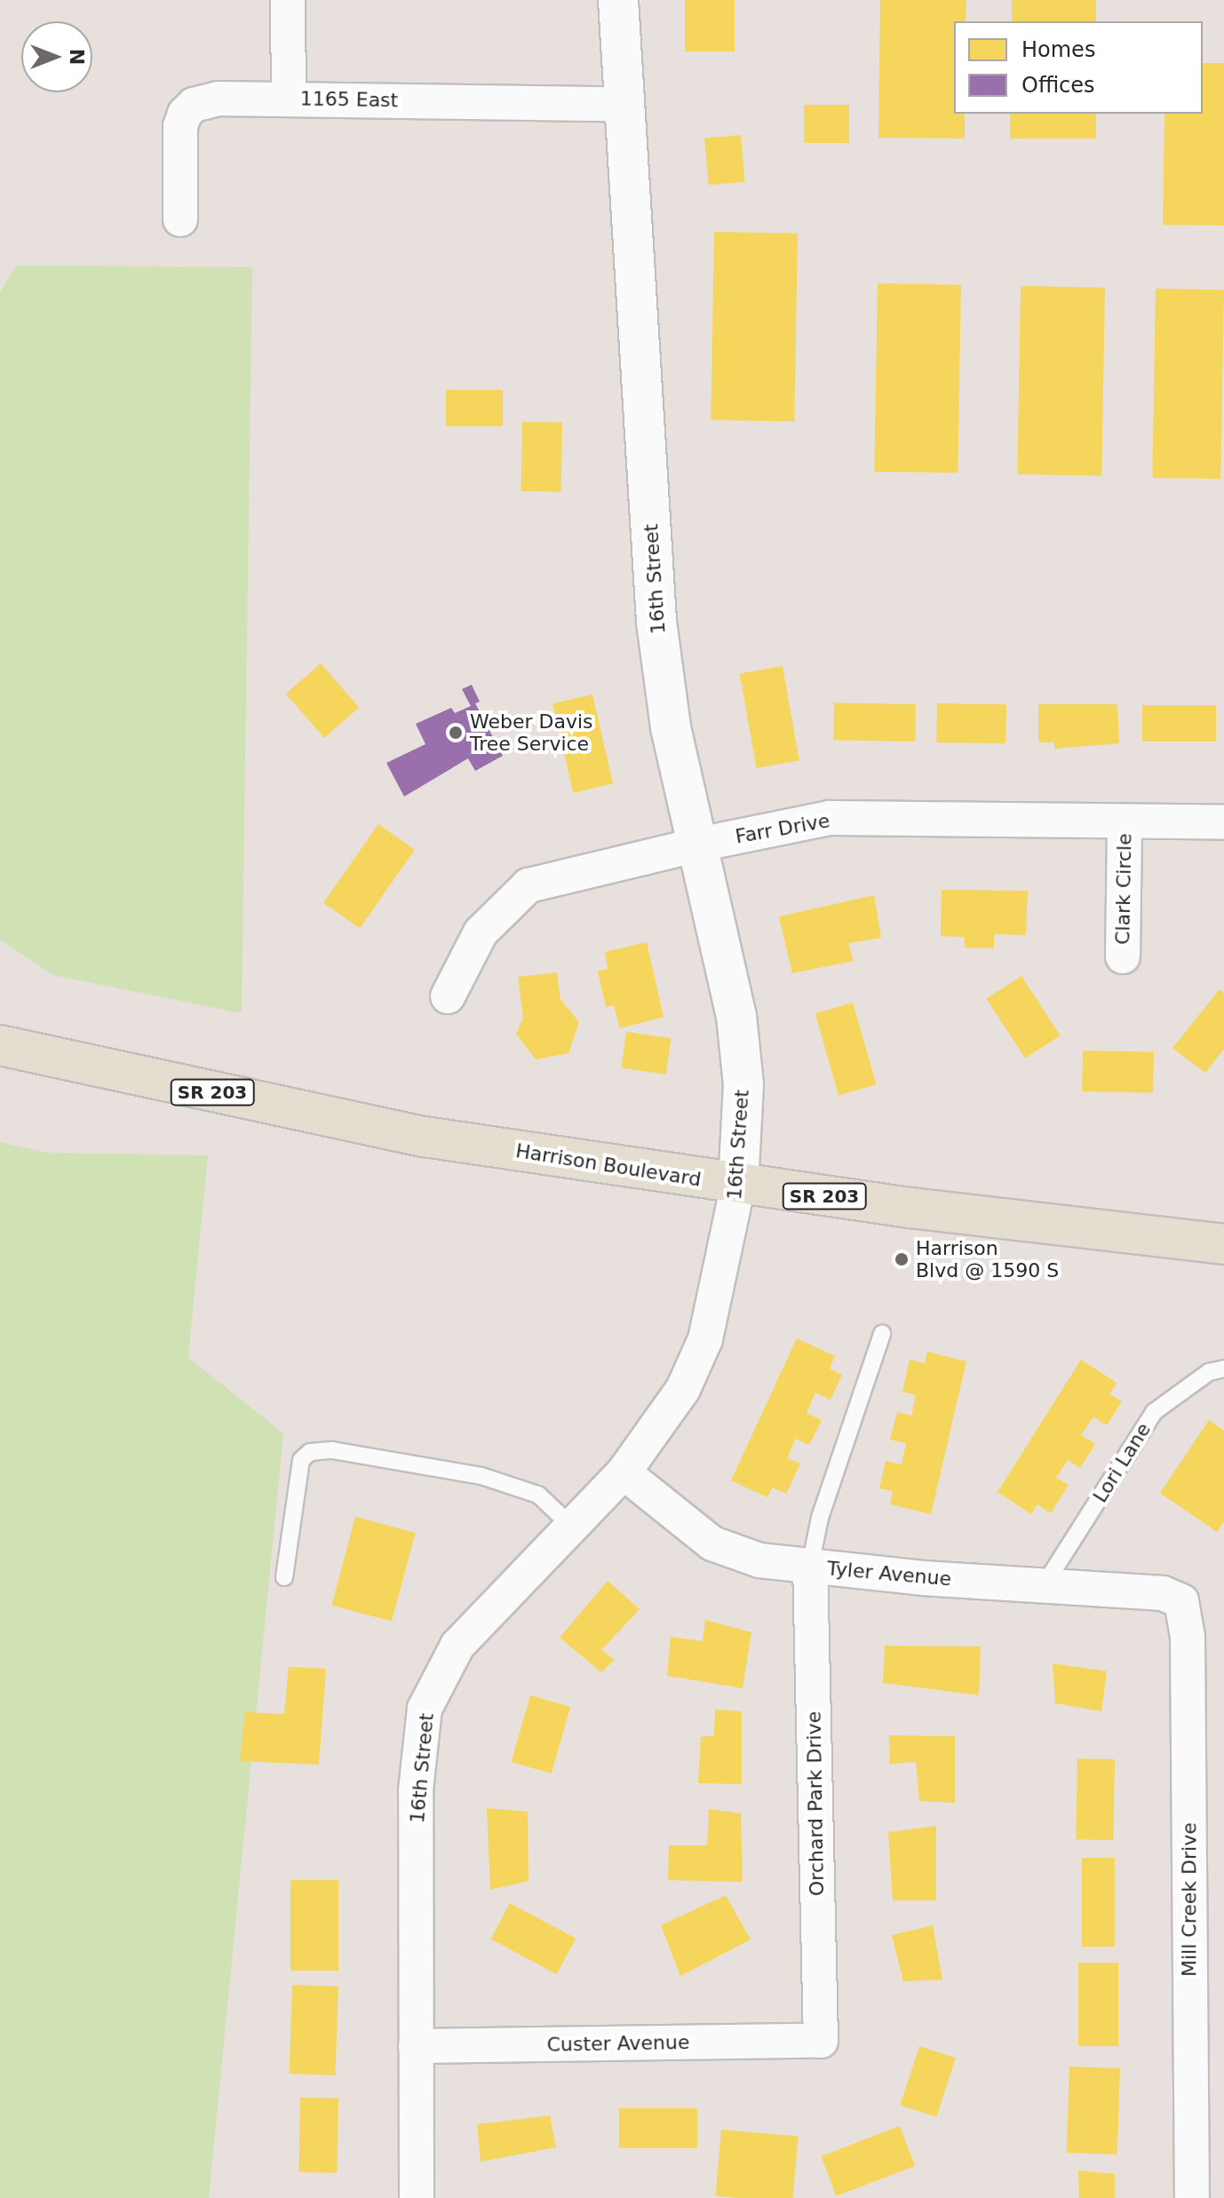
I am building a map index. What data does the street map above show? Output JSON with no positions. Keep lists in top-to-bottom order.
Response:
{
  "streets": {
    "main road": ["SR 203", "Harrison Boulevard"],
    "street": [
      "1165 East",
      "16th Street",
      "Farr Drive",
      "Clark Circle",
      "Tyler Avenue",
      "Orchard Park Drive",
      "Mill Creek Drive",
      "Custer Avenue"
    ],
    "lane": ["Lori Lane"]
  },
  "crossings": [
    ["1165 East", "16th Street"],
    ["16th Street", "Farr Drive"],
    ["16th Street", "Harrison Boulevard"],
    ["16th Street", "Tyler Avenue"],
    ["16th Street", "Custer Avenue"],
    ["Farr Drive", "Clark Circle"],
    ["Lori Lane", "Tyler Avenue"],
    ["Tyler Avenue", "Orchard Park Drive"],
    ["Tyler Avenue", "Mill Creek Drive"],
    ["Orchard Park Drive", "Custer Avenue"]
  ],
  "places": ["Weber Davis Tree Service", "Harrison Blvd @ 1590 S"],
  "legend": ["Homes", "Offices"],
  "north": "right"
}
